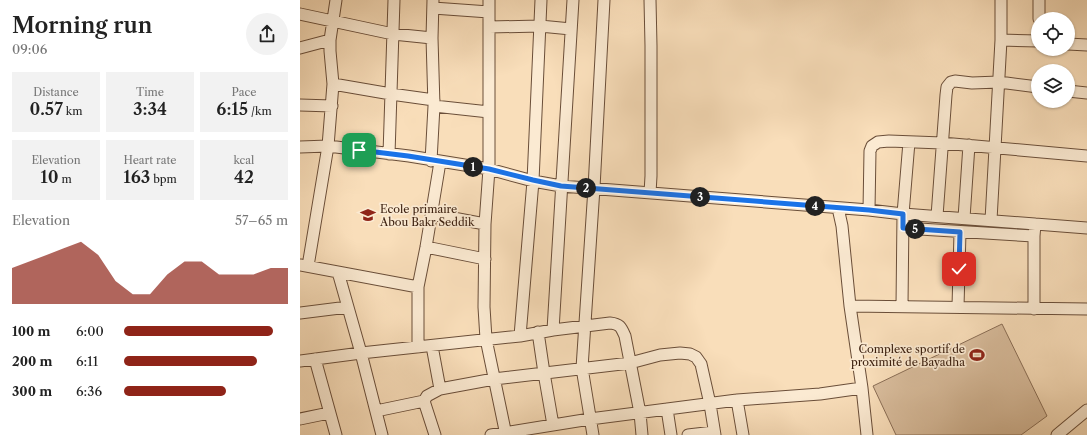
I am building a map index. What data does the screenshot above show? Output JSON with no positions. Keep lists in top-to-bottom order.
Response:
{
  "places": {
    "school or university": ["Ecole primaire Abou Bakr Seddik"],
    "sports": ["Complexe sportif de proximité de Bayadha"]
  },
  "page": {
    "heading": ["Morning run", "09:06"],
    "stats": [
      ["Distance", "0.57 km"],
      ["Time", "3:34"],
      ["Pace", "6:15 /km"],
      ["Elevation", "10 m"],
      ["Heart rate", "163 bpm"],
      ["kcal", "42"]
    ],
    "pins": [
      "1",
      "2",
      "3",
      "4",
      "5"
    ],
    "chart": ["Elevation", "57–65 m"],
    "list": [
      {
        "name": "100 m",
        "note": "6:00"
      },
      {
        "name": "200 m",
        "note": "6:11"
      },
      {
        "name": "300 m",
        "note": "6:36"
      }
    ]
  }
}
